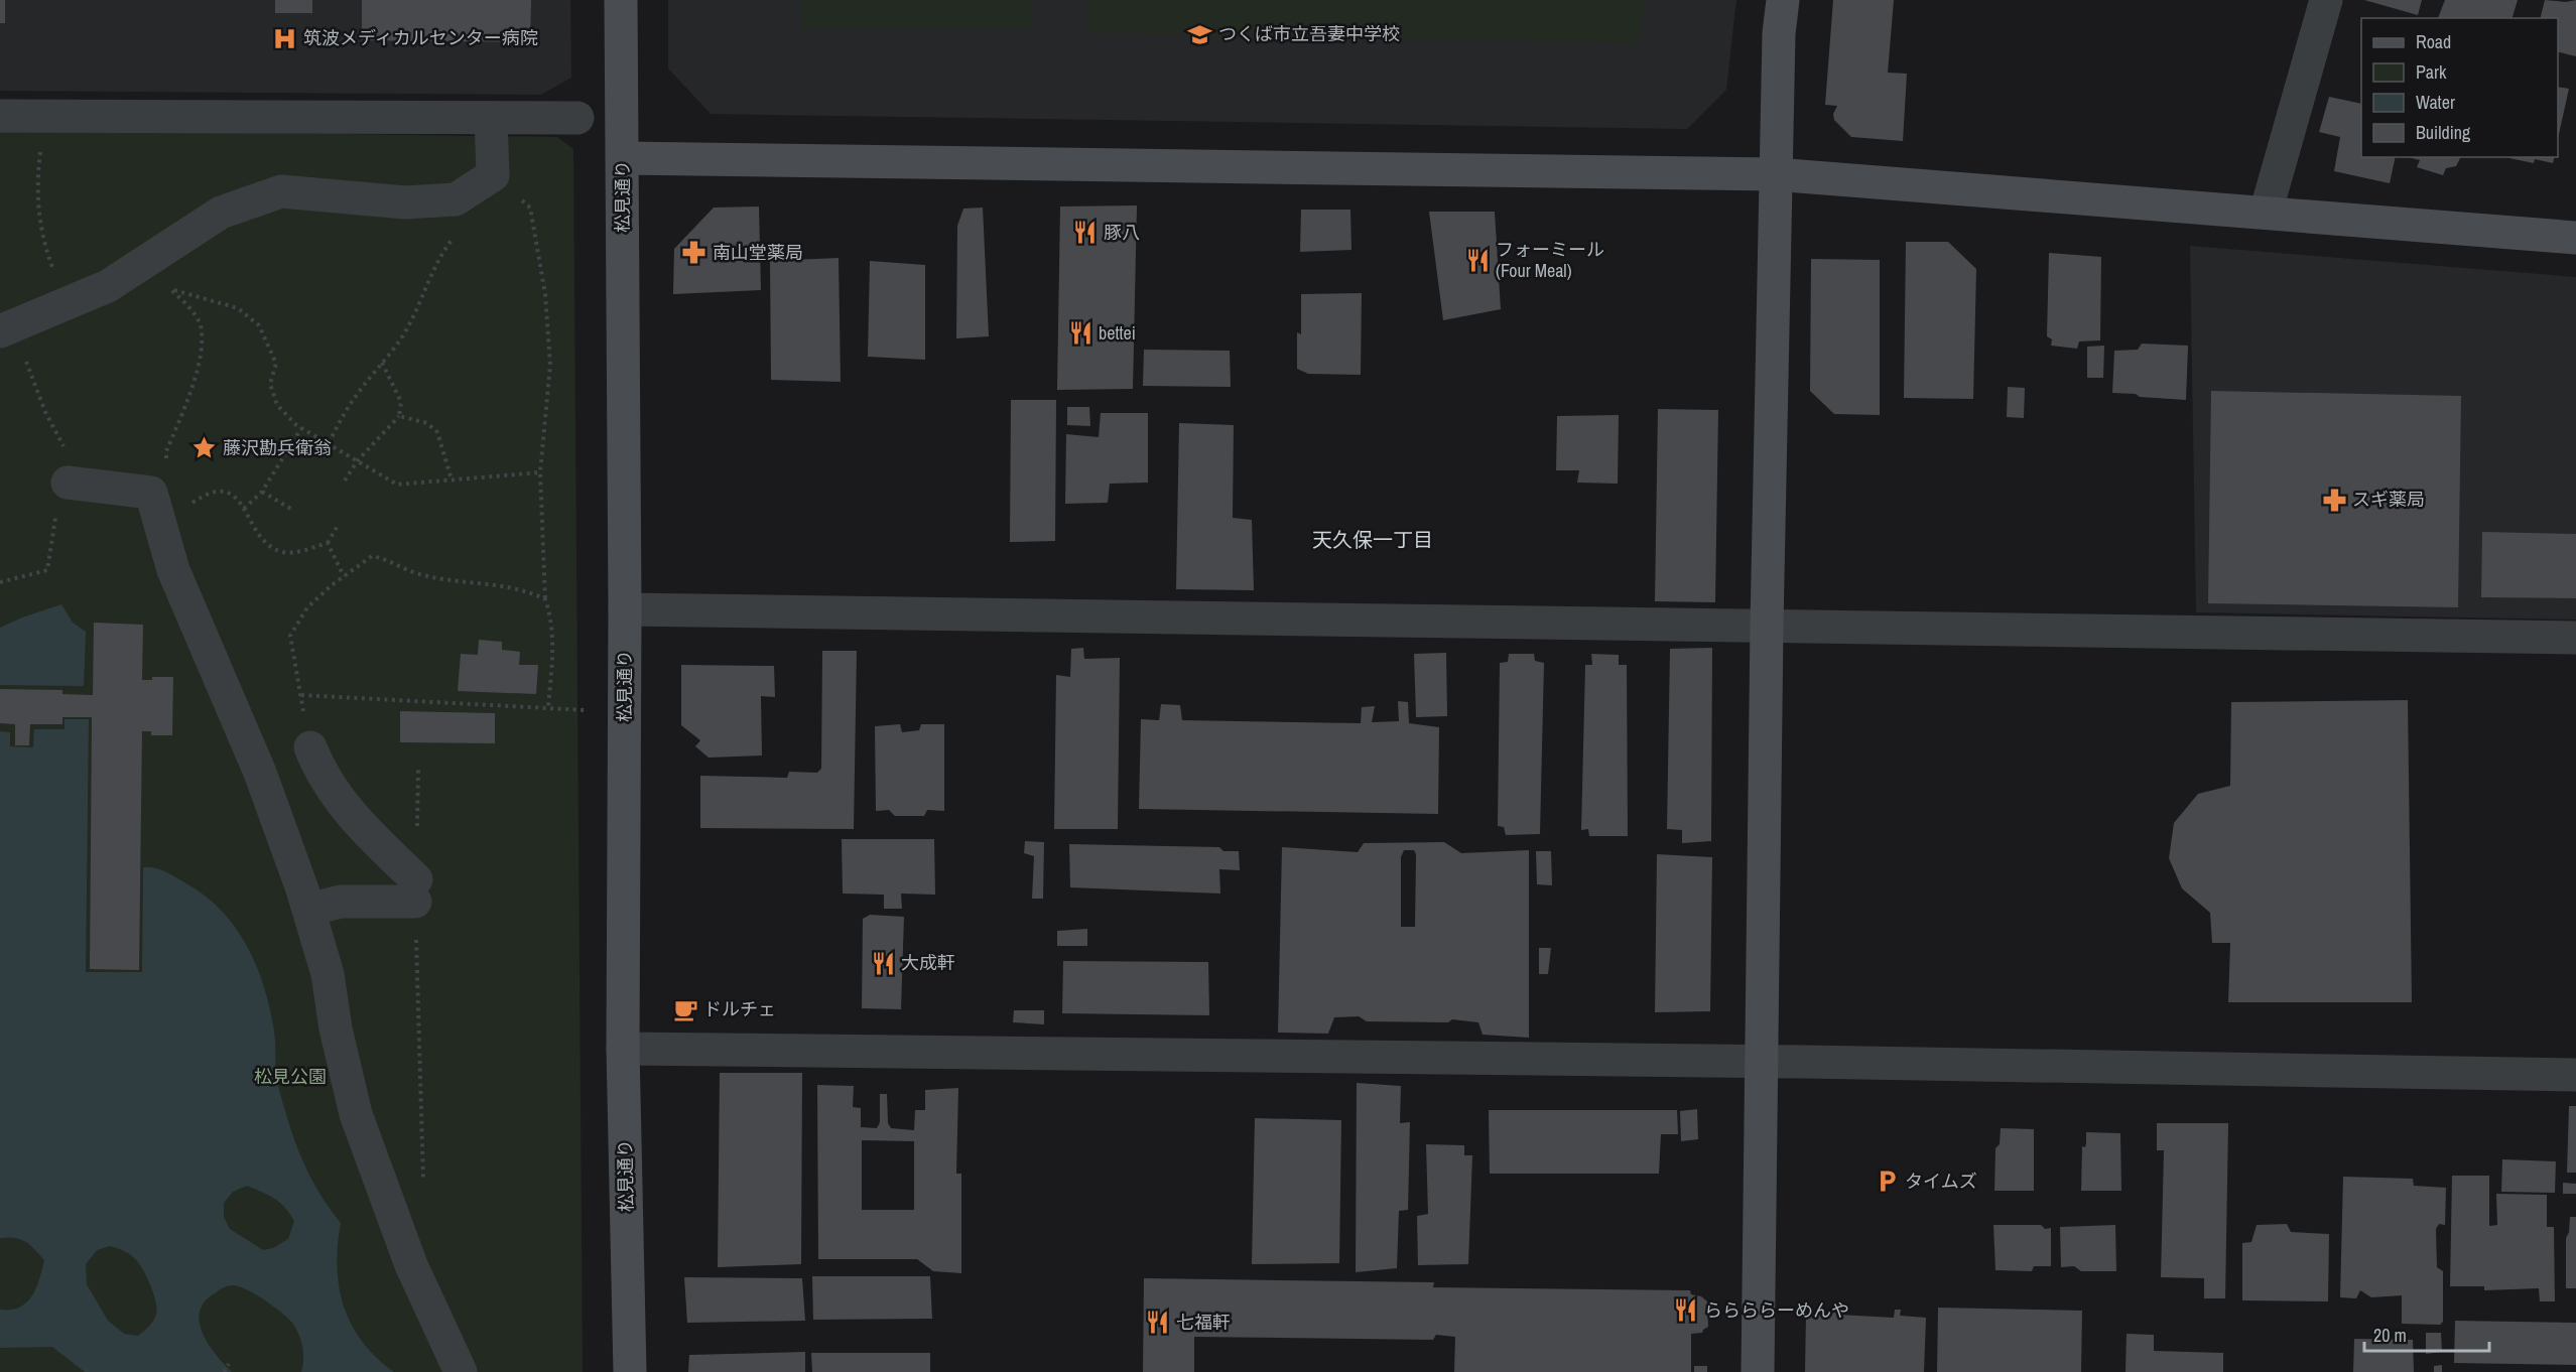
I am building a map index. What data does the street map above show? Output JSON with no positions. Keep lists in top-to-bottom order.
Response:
{
  "streets": {
    "street": ["松見通り"]
  },
  "districts": ["天久保一丁目"],
  "parks": ["松見公園"],
  "places": {
    "school or university": ["つくば市立吾妻中学校"],
    "hospital": ["筑波メディカルセンター病院"],
    "restaurant": [
      "豚八",
      "フォーミール (Four Meal)",
      "bettei",
      "大成軒",
      "ららららーめんや",
      "七福軒"
    ],
    "pharmacy": ["南山堂薬局", "スギ薬局"],
    "place": ["藤沢勘兵衛翁"],
    "cafe": ["ドルチェ"],
    "parking": ["タイムズ"]
  },
  "legend": [
    "Road",
    "Park",
    "Water",
    "Building"
  ],
  "scale_bar": "20 m"
}
